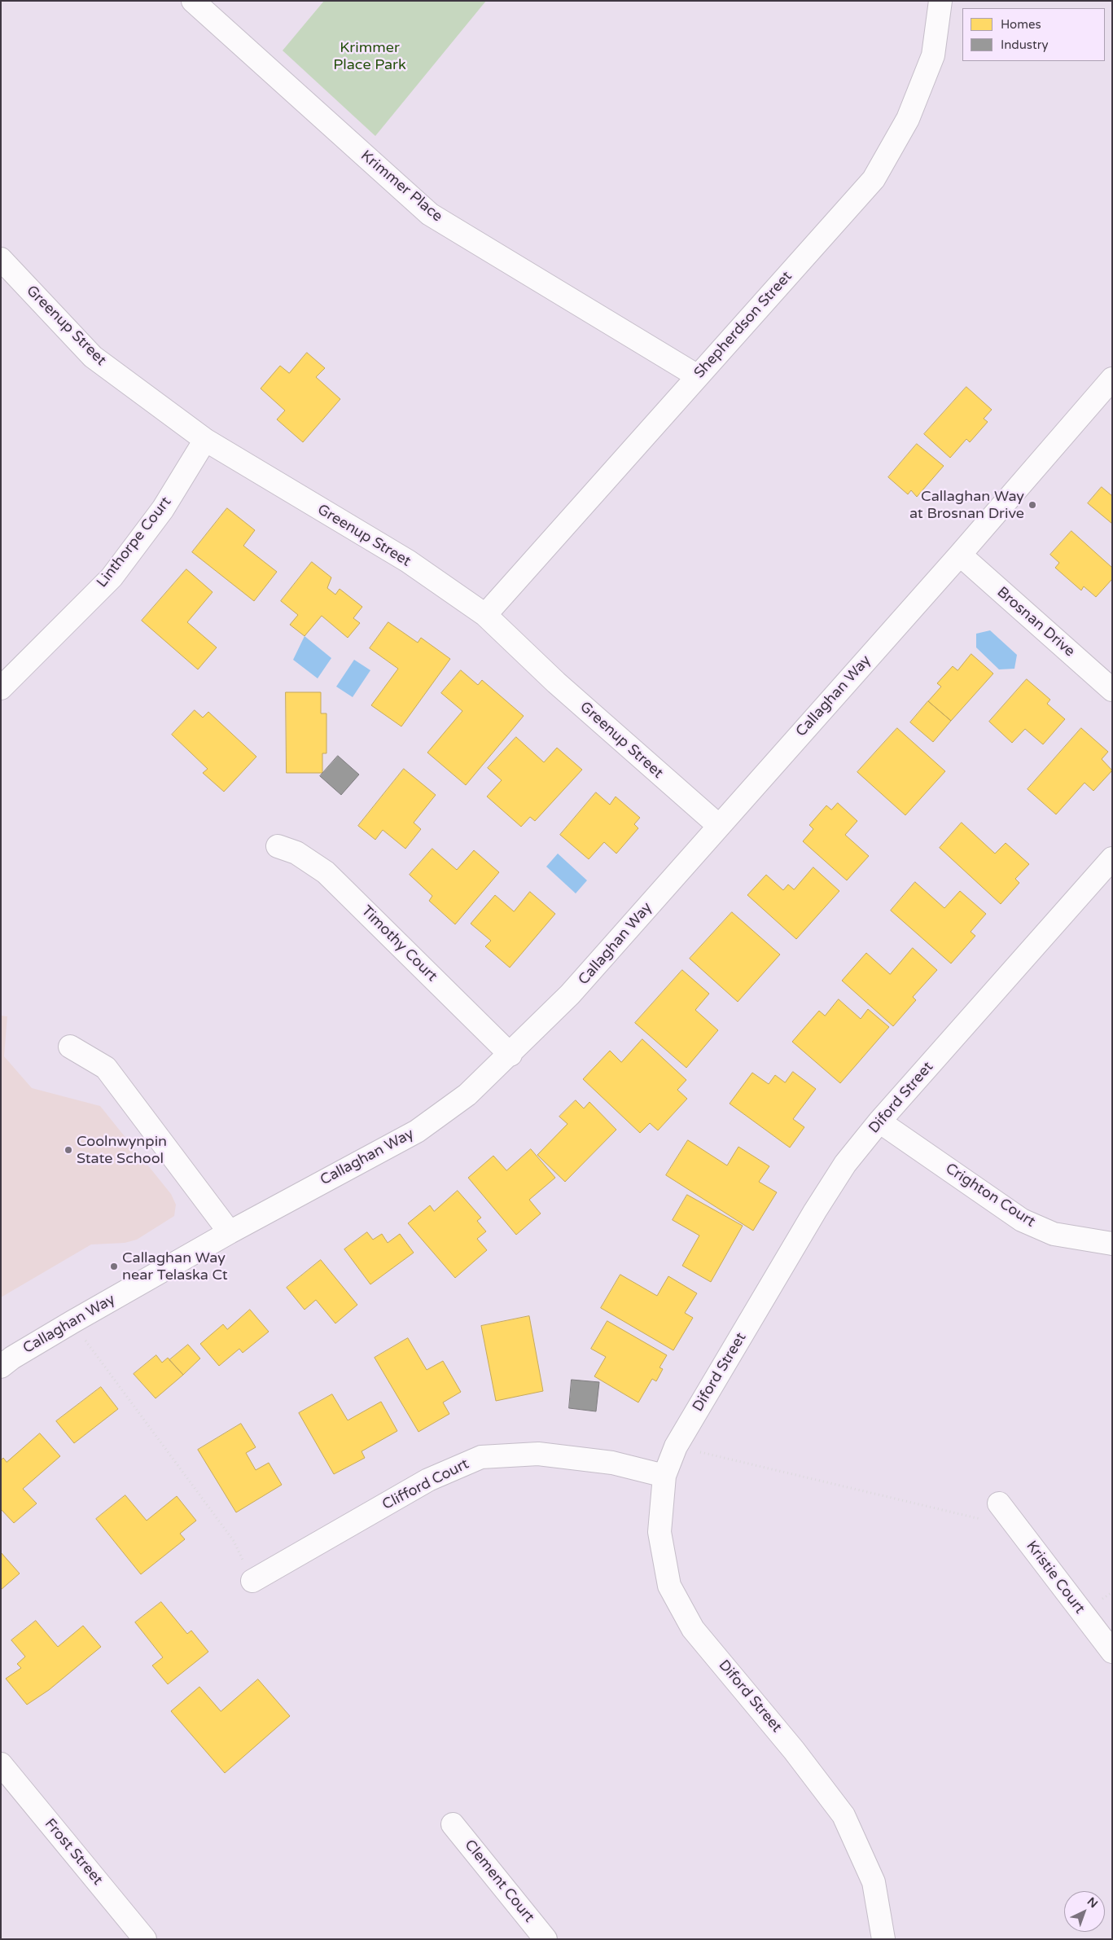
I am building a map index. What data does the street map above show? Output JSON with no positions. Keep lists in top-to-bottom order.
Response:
{
  "streets": {
    "street": [
      "Krimmer Place",
      "Shepherdson Street",
      "Greenup Street",
      "Linthorpe Court",
      "Brosnan Drive",
      "Callaghan Way",
      "Timothy Court",
      "Diford Street",
      "Crighton Court",
      "Clifford Court",
      "Kristie Court",
      "Frost Street",
      "Clement Court"
    ]
  },
  "crossings": [
    ["Krimmer Place", "Shepherdson Street"],
    ["Shepherdson Street", "Greenup Street"],
    ["Greenup Street", "Linthorpe Court"],
    ["Greenup Street", "Callaghan Way"],
    ["Brosnan Drive", "Callaghan Way"],
    ["Callaghan Way", "Timothy Court"],
    ["Diford Street", "Crighton Court"],
    ["Diford Street", "Clifford Court"]
  ],
  "parks": ["Krimmer Place Park"],
  "places": ["Callaghan Way at Brosnan Drive", "Coolnwynpin State School", "Callaghan Way near Telaska Ct"],
  "legend": ["Homes", "Industry"],
  "north": "top right"
}
